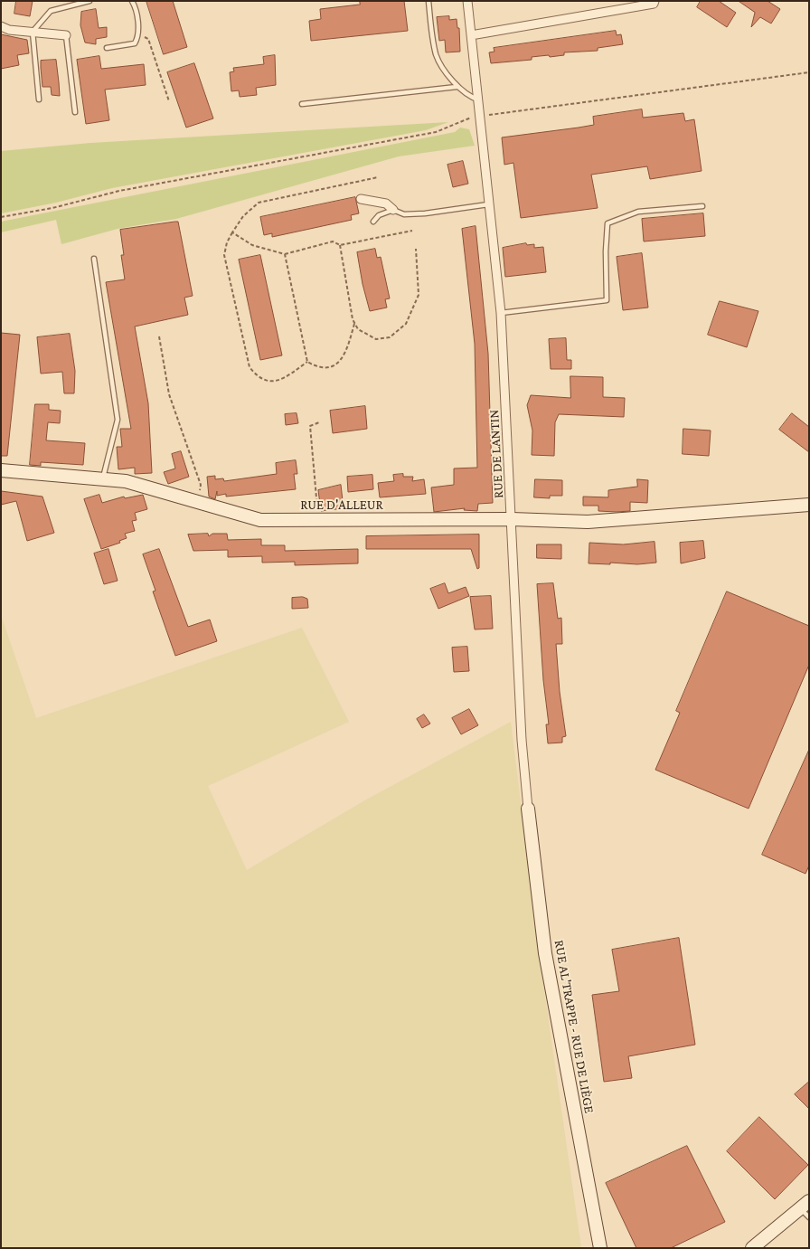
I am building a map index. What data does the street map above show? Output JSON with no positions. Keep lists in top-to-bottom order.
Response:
{
  "streets": {
    "street": ["RUE DE LANTIN", "RUE D'ALLEUR", "RUE AL'TRAPPE - RUE DE LIÈGE"]
  },
  "crossings": [
    ["RUE DE LANTIN", "RUE D'ALLEUR"],
    ["RUE DE LANTIN", "RUE AL'TRAPPE - RUE DE LIÈGE"]
  ]
}
